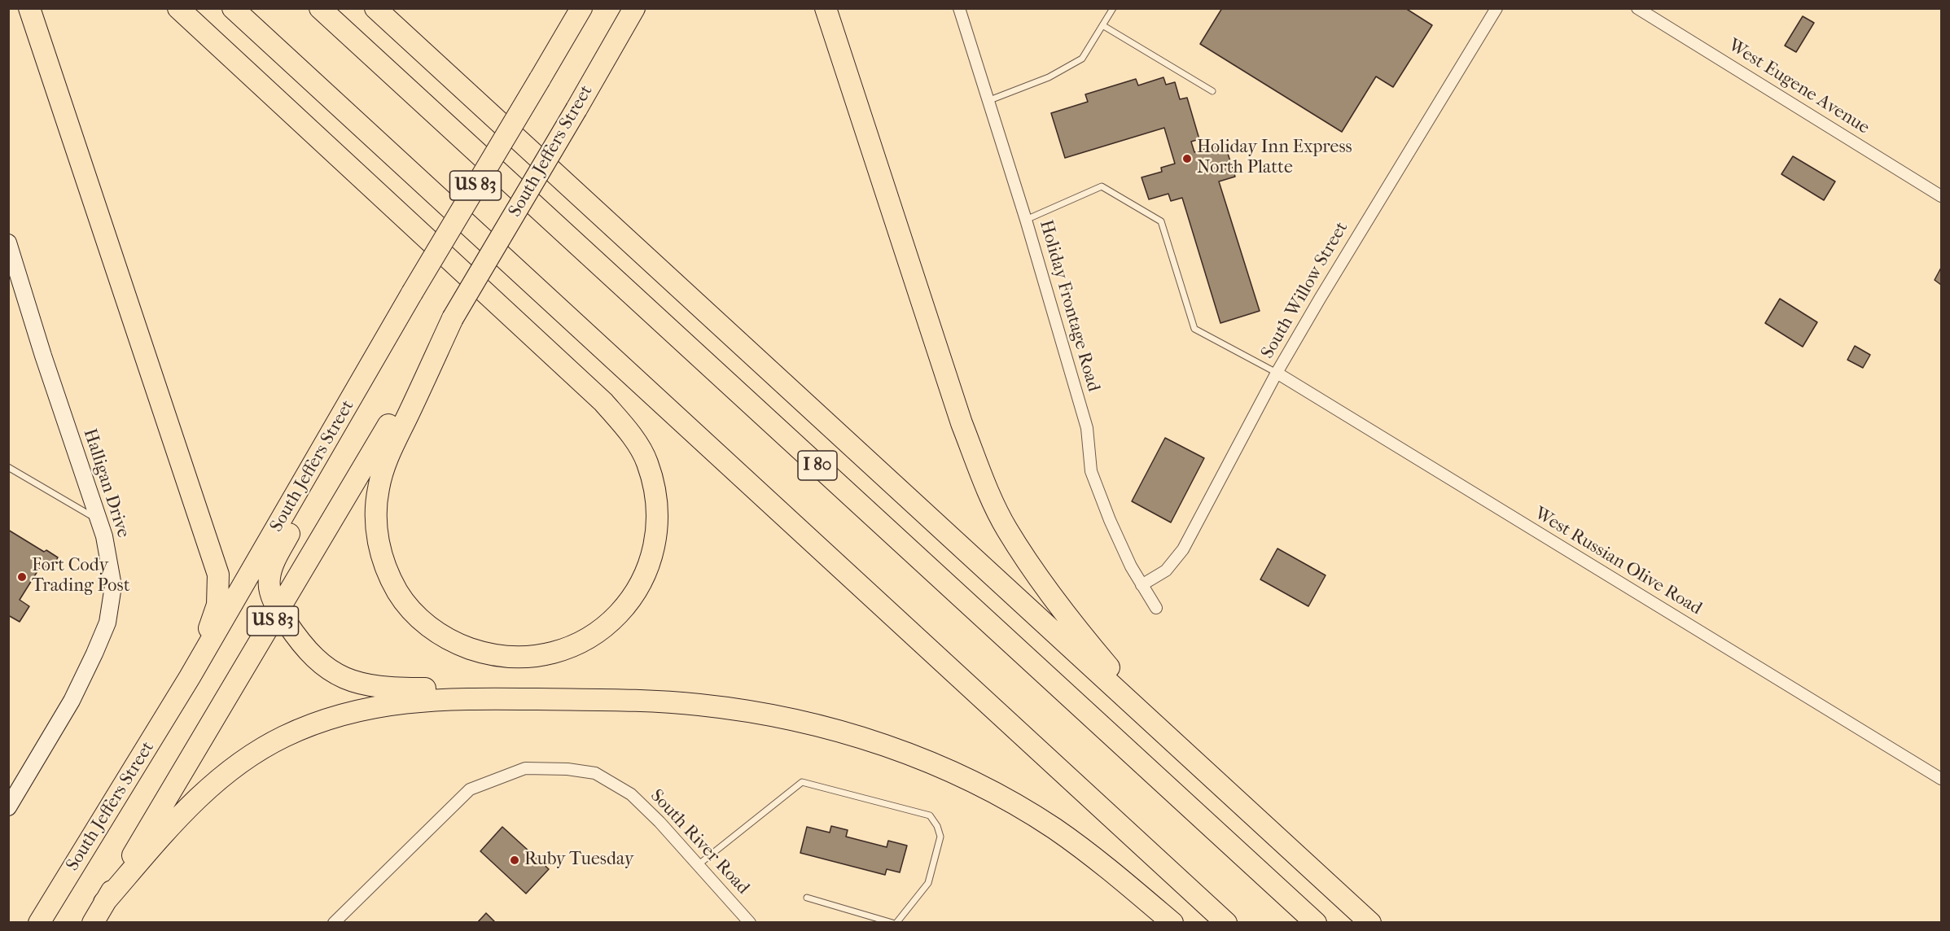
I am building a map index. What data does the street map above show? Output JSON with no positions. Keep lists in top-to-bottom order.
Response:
{
  "streets": {
    "highway": ["South Jeffers Street", "US 83", "I 80"],
    "street": [
      "West Eugene Avenue",
      "South Willow Street",
      "Holiday Frontage Road",
      "Halligan Drive",
      "West Russian Olive Road",
      "South River Road"
    ]
  },
  "crossings": [
    ["South Willow Street", "Holiday Frontage Road"],
    ["South Willow Street", "West Russian Olive Road"]
  ],
  "places": ["Holiday Inn Express North Platte", "Fort Cody Trading Post", "Ruby Tuesday"]
}
